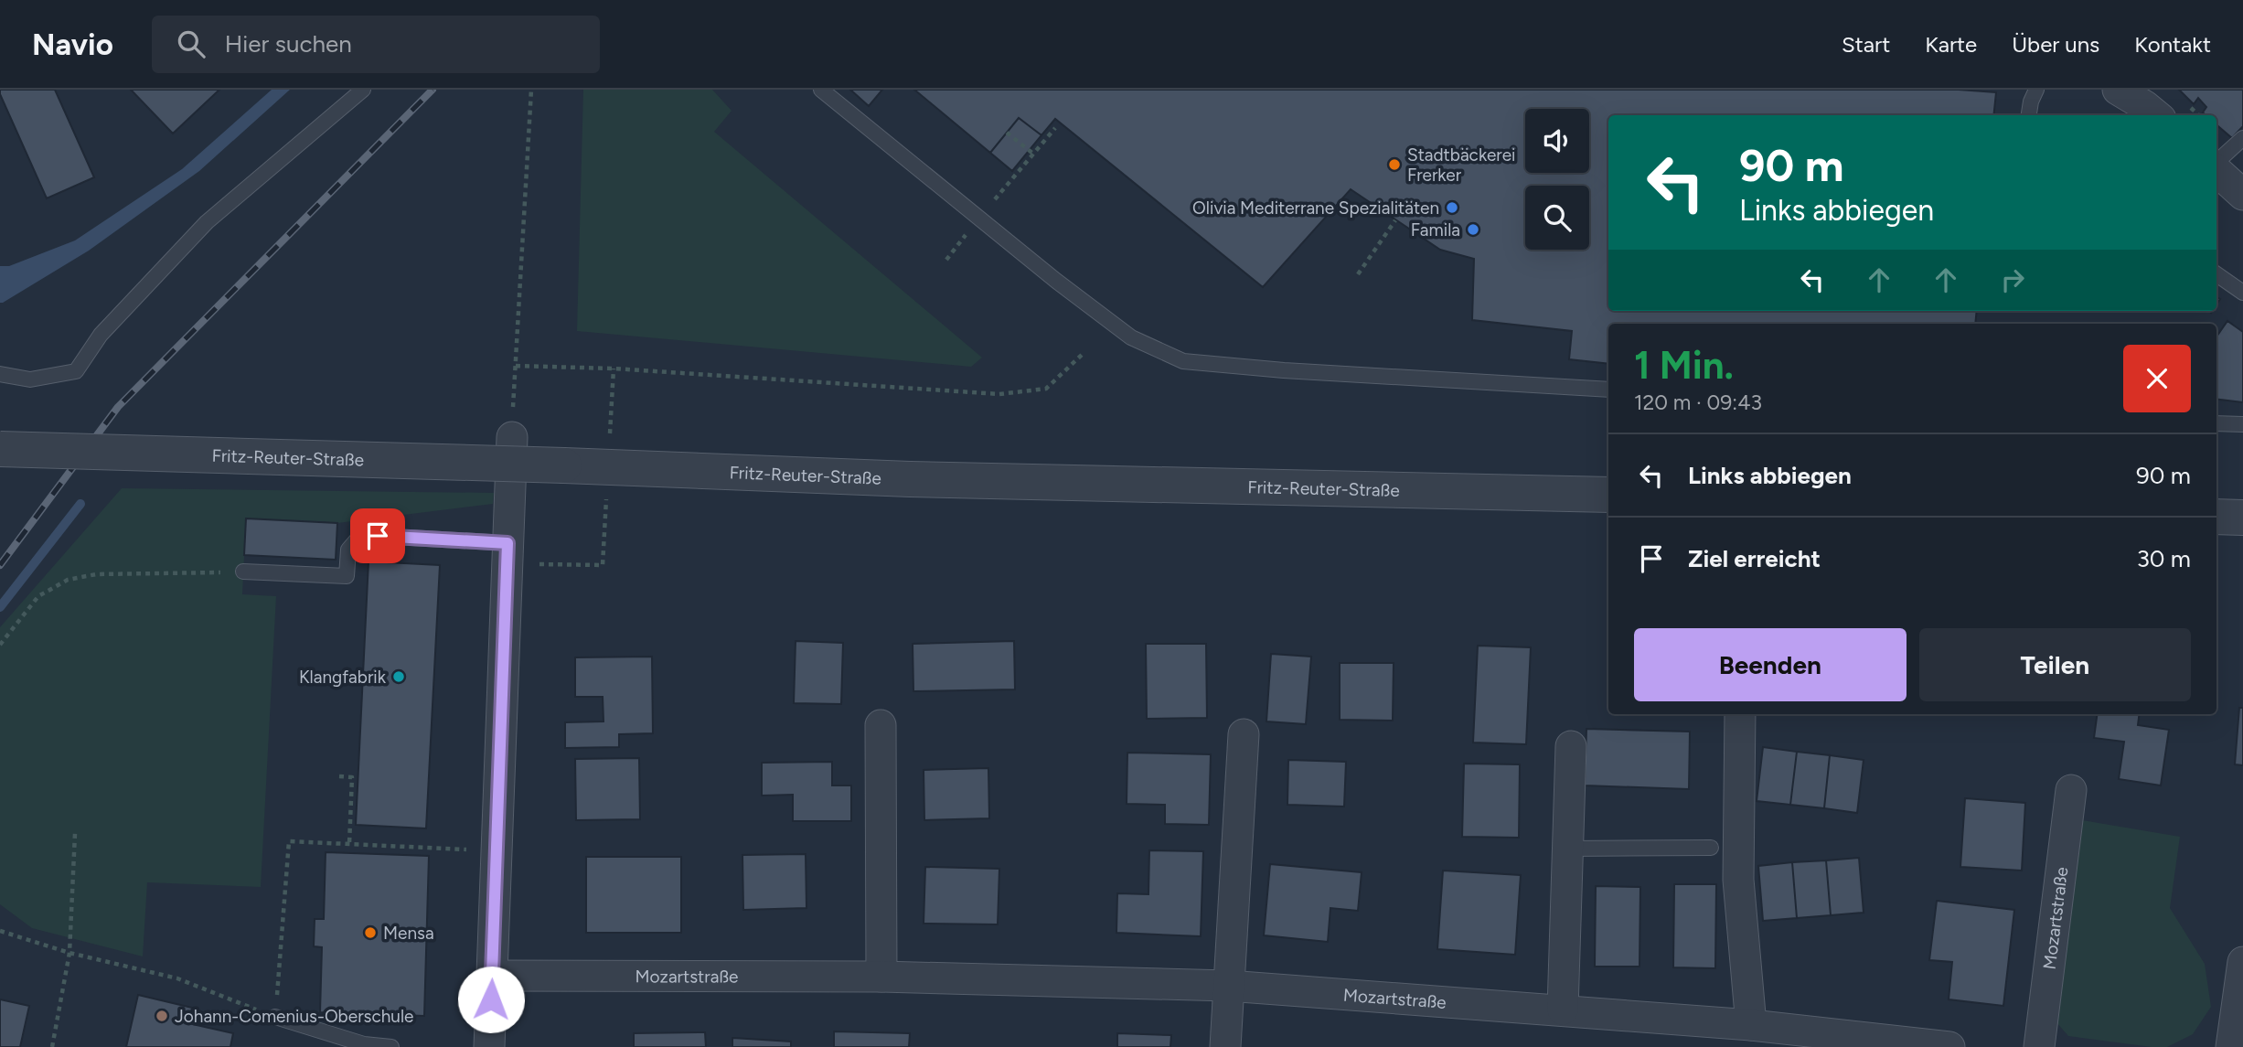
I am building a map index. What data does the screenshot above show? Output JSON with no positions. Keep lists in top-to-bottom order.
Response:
{
  "streets": {
    "street": ["Fritz-Reuter-Straße", "Mozartstraße"]
  },
  "places": [
    "Stadtbäckerei Frerker",
    "Olivia Mediterrane Spezialitäten",
    "Famila",
    "Klangfabrik",
    "Mensa",
    "Johann-Comenius-Oberschule"
  ],
  "page": {
    "header": "Navio",
    "search": "Hier suchen",
    "nav": [
      "Start",
      "Karte",
      "Über uns",
      "Kontakt"
    ],
    "turn": ["90 m", "Links abbiegen"],
    "heading": ["1 Min.", "120 m · 09:43"],
    "list": [
      {
        "name": "Links abbiegen",
        "value": "90 m"
      },
      {
        "name": "Ziel erreicht",
        "value": "30 m"
      }
    ],
    "buttons": ["Beenden", "Teilen"]
  }
}
